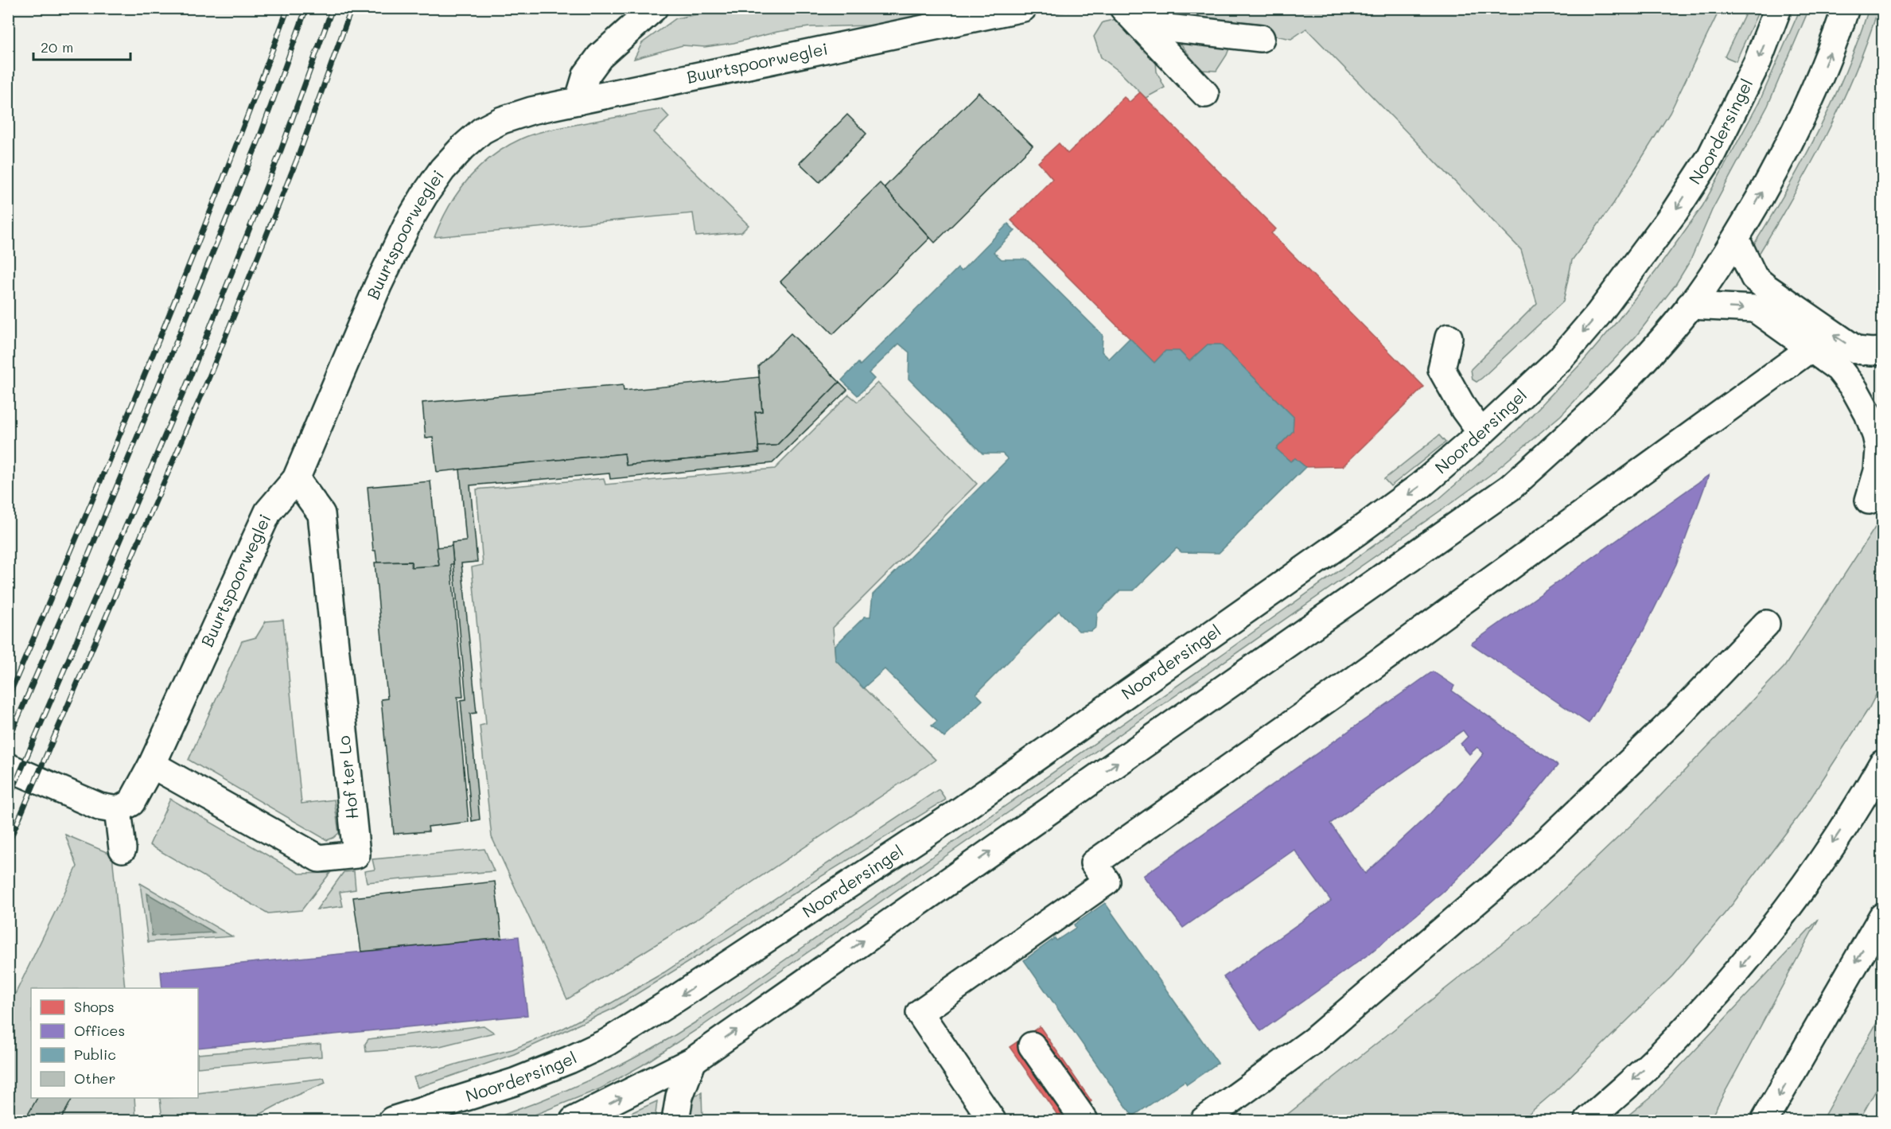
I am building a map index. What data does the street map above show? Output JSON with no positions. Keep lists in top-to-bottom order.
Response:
{
  "streets": {
    "main road": ["Buurtspoorweglei", "Noordersingel", "Hof ter Lo"]
  },
  "crossings": [
    ["Buurtspoorweglei", "Hof ter Lo"]
  ],
  "legend": [
    "Shops",
    "Offices",
    "Public",
    "Other"
  ],
  "scale_bar": "20 m"
}
